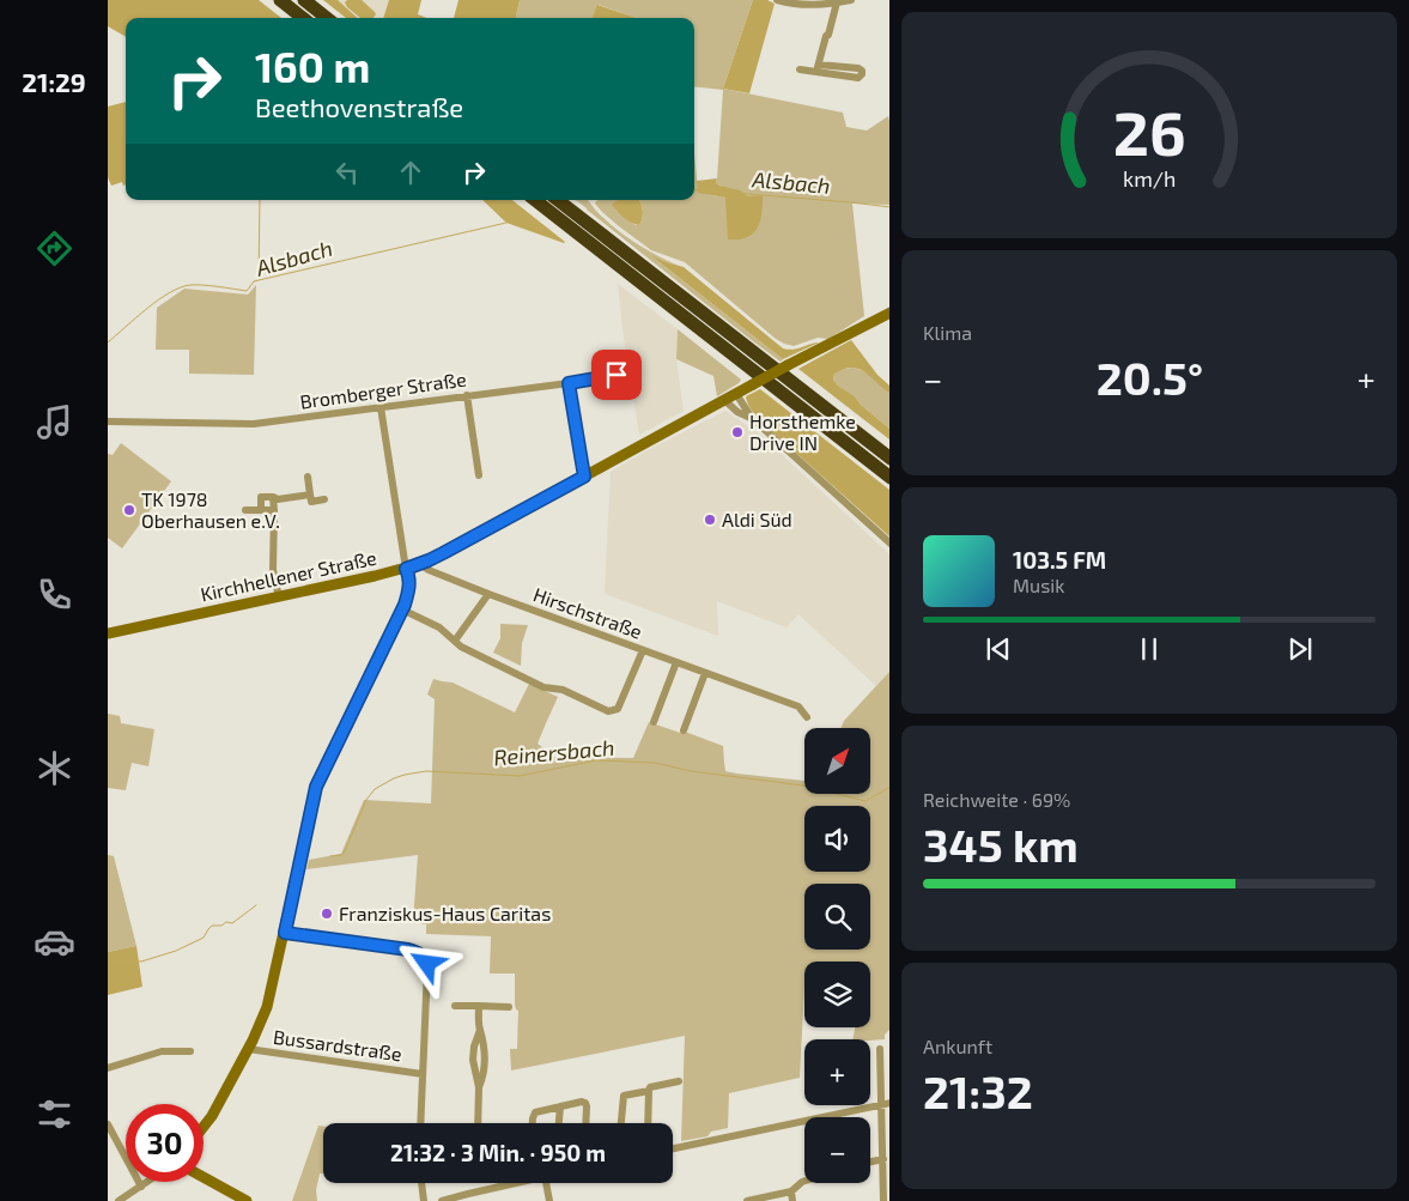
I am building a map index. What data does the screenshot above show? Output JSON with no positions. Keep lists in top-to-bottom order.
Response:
{
  "streets": {
    "main road": ["Kirchhellener Straße"],
    "street": ["Bromberger Straße", "Hirschstraße", "Bussardstraße"]
  },
  "crossings": [
    ["Kirchhellener Straße", "Hirschstraße"]
  ],
  "water": ["Alsbach", "Reinersbach"],
  "places": [
    "Horsthemke Drive IN",
    "TK 1978 Oberhausen e.V.",
    "Aldi Süd",
    "Franziskus-Haus Caritas"
  ],
  "north": "top right",
  "page": {
    "tabs": "21:29",
    "turn": ["160 m", "Beethovenstraße"],
    "tile": [
      "Klima",
      ["Reichweite · 69%", "345 km"],
      ["Ankunft", "21:32"]
    ],
    "heat": ["−", "20.5°", "+"],
    "song": ["103.5 FM", "Musik"],
    "map_buttons": ["+", "−"],
    "limit": "30",
    "trip": "21:32 · 3 Min. · 950 m",
    "gauge": ["26", "km/h"]
  }
}
